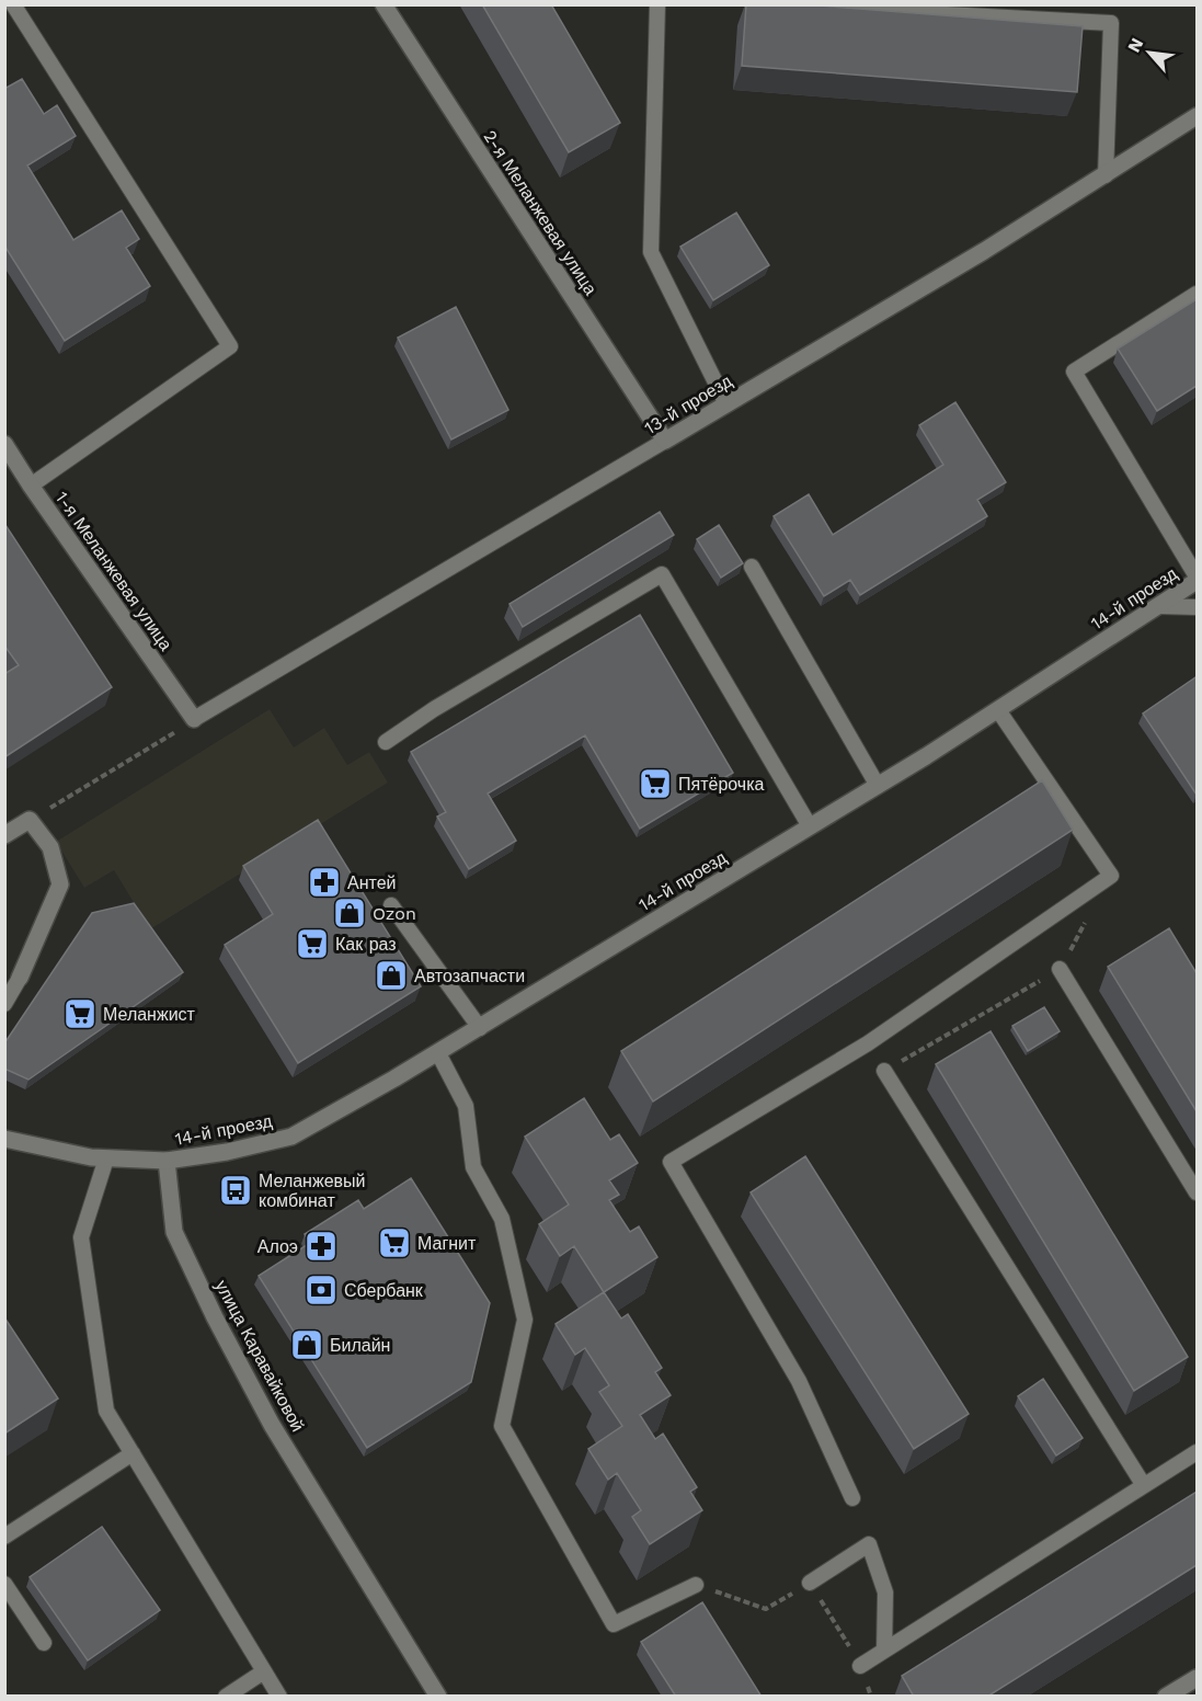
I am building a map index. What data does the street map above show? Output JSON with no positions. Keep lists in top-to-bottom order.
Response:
{
  "streets": {
    "street": [
      "2-я Меланжевая улица",
      "13-й проезд",
      "1-я Меланжевая улица",
      "14-й проезд",
      "улица Каравайковой"
    ]
  },
  "crossings": [
    ["2-я Меланжевая улица", "13-й проезд"],
    ["13-й проезд", "1-я Меланжевая улица"],
    ["14-й проезд", "улица Каравайковой"]
  ],
  "places": {
    "supermarket": [
      "Пятёрочка",
      "Как раз",
      "Меланжист",
      "Магнит"
    ],
    "pharmacy": ["Антей", "Алоэ"],
    "shop": ["Ozon", "Автозапчасти", "Билайн"],
    "bus stop": ["Меланжевый комбинат"],
    "bank": ["Сбербанк"]
  },
  "north": "top left"
}
